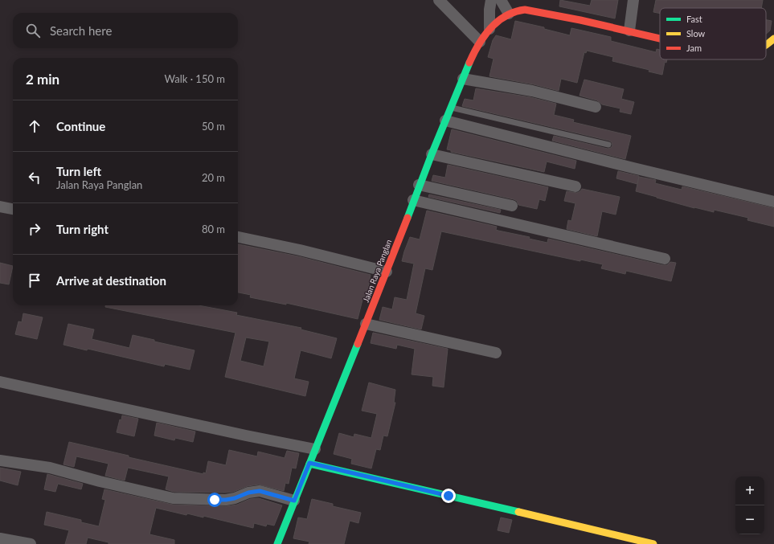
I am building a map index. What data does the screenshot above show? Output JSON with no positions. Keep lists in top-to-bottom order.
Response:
{
  "streets": {
    "street": ["Jalan Raya Panglan"]
  },
  "legend": ["Fast", "Slow", "Jam"],
  "page": {
    "search": "Search here",
    "heading": ["2 min", "Walk · 150 m"],
    "list": [
      ["Continue", "50 m"],
      ["Turn left", "Jalan Raya Panglan", "20 m"],
      ["Turn right", "80 m"],
      "Arrive at destination"
    ],
    "map_buttons": ["+", "−"]
  }
}
